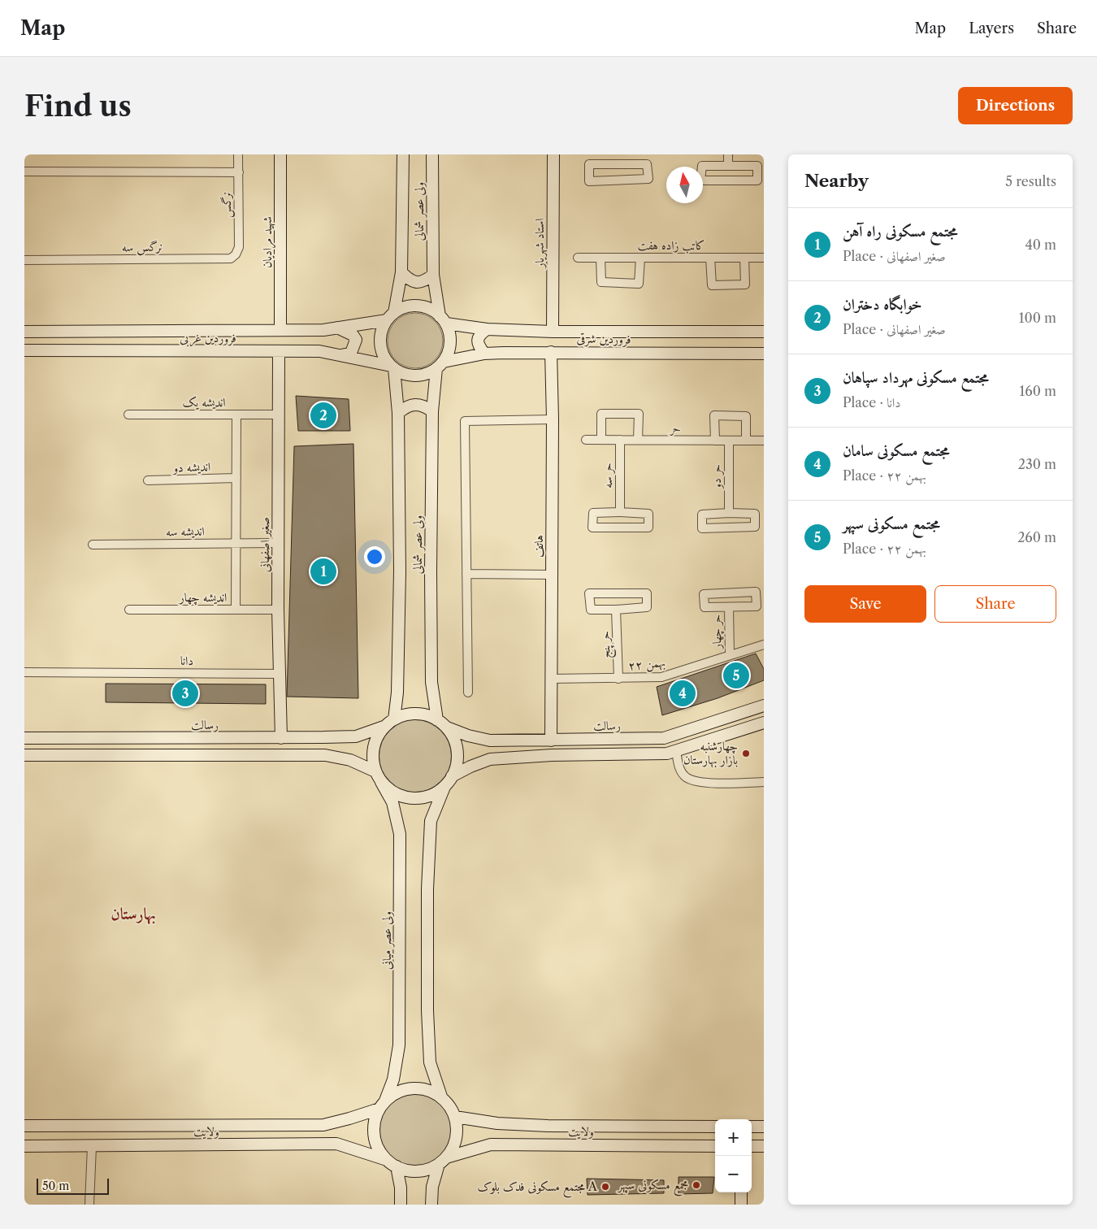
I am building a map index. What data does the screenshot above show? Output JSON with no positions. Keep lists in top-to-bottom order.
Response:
{
  "streets": {
    "main road": [
      "ولی عصر شمالی",
      "شهید مرادیان",
      "استاد شهریار",
      "فروردین غربی",
      "فروردین شرقی",
      "صغیر اصفهانی",
      "هاتف",
      "رسالت",
      "ولی عصر میانی",
      "ولایت"
    ],
    "street": [
      "نرگس",
      "کاتب زاده هفت",
      "نرگس سه",
      "اندیشه یک",
      "حر",
      "اندیشه دو",
      "حر سه",
      "حر دو",
      "اندیشه سه",
      "اندیشه چهار",
      "حر چهار",
      "حر پنج",
      "دانا",
      "۲۲ بهمن"
    ]
  },
  "crossings": [
    ["نرگس", "نرگس سه"],
    ["ولی عصر شمالی", "فروردین غربی"],
    ["ولی عصر شمالی", "فروردین شرقی"],
    ["ولی عصر شمالی", "رسالت"],
    ["ولی عصر شمالی", "ولی عصر میانی"],
    ["شهید مرادیان", "فروردین غربی"],
    ["استاد شهریار", "فروردین شرقی"],
    ["فروردین غربی", "فروردین شرقی"],
    ["فروردین غربی", "صغیر اصفهانی"],
    ["فروردین شرقی", "هاتف"],
    ["اندیشه یک", "صغیر اصفهانی"],
    ["حر", "حر سه"],
    ["حر", "حر دو"],
    ["اندیشه سه", "صغیر اصفهانی"],
    ["صغیر اصفهانی", "اندیشه چهار"],
    ["صغیر اصفهانی", "دانا"],
    ["صغیر اصفهانی", "رسالت"],
    ["هاتف", "۲۲ بهمن"],
    ["هاتف", "رسالت"],
    ["حر چهار", "۲۲ بهمن"],
    ["حر پنج", "۲۲ بهمن"],
    ["رسالت", "ولی عصر میانی"],
    ["ولی عصر میانی", "ولایت"]
  ],
  "districts": ["بهارستان"],
  "places": ["چهارشنبه بازار بهارستان", "مجمع مسکونی سپهر", "مجتمع مسکونی فدک بلوک A"],
  "scale_bar": "50 m",
  "north": "top",
  "page": {
    "header": "Map",
    "nav": ["Map", "Layers", "Share"],
    "buttons": [
      "Directions",
      ["Save", "Share"]
    ],
    "title": "Find us",
    "heading": ["Nearby", "5 results"],
    "list": [
      {
        "mark": "1",
        "name": "مجتمع مسکونی راه آهن",
        "note": "Place · صغیر اصفهانی",
        "value": "40 m"
      },
      {
        "mark": "2",
        "name": "خوابگاه دختران",
        "note": "Place · صغیر اصفهانی",
        "value": "100 m"
      },
      {
        "mark": "3",
        "name": "مجتمع مسکونی مهرداد سپاهان",
        "note": "Place · دانا",
        "value": "160 m"
      },
      {
        "mark": "4",
        "name": "مجتمع مسکونی سامان",
        "note": "Place · ۲۲ بهمن",
        "value": "230 m"
      },
      {
        "mark": "5",
        "name": "مجتمع مسکونی سپهر",
        "note": "Place · ۲۲ بهمن",
        "value": "260 m"
      }
    ],
    "pins": [
      "2",
      "1",
      "5",
      "3",
      "4"
    ],
    "map_buttons": ["+", "−"],
    "scale": "50 m"
  }
}
